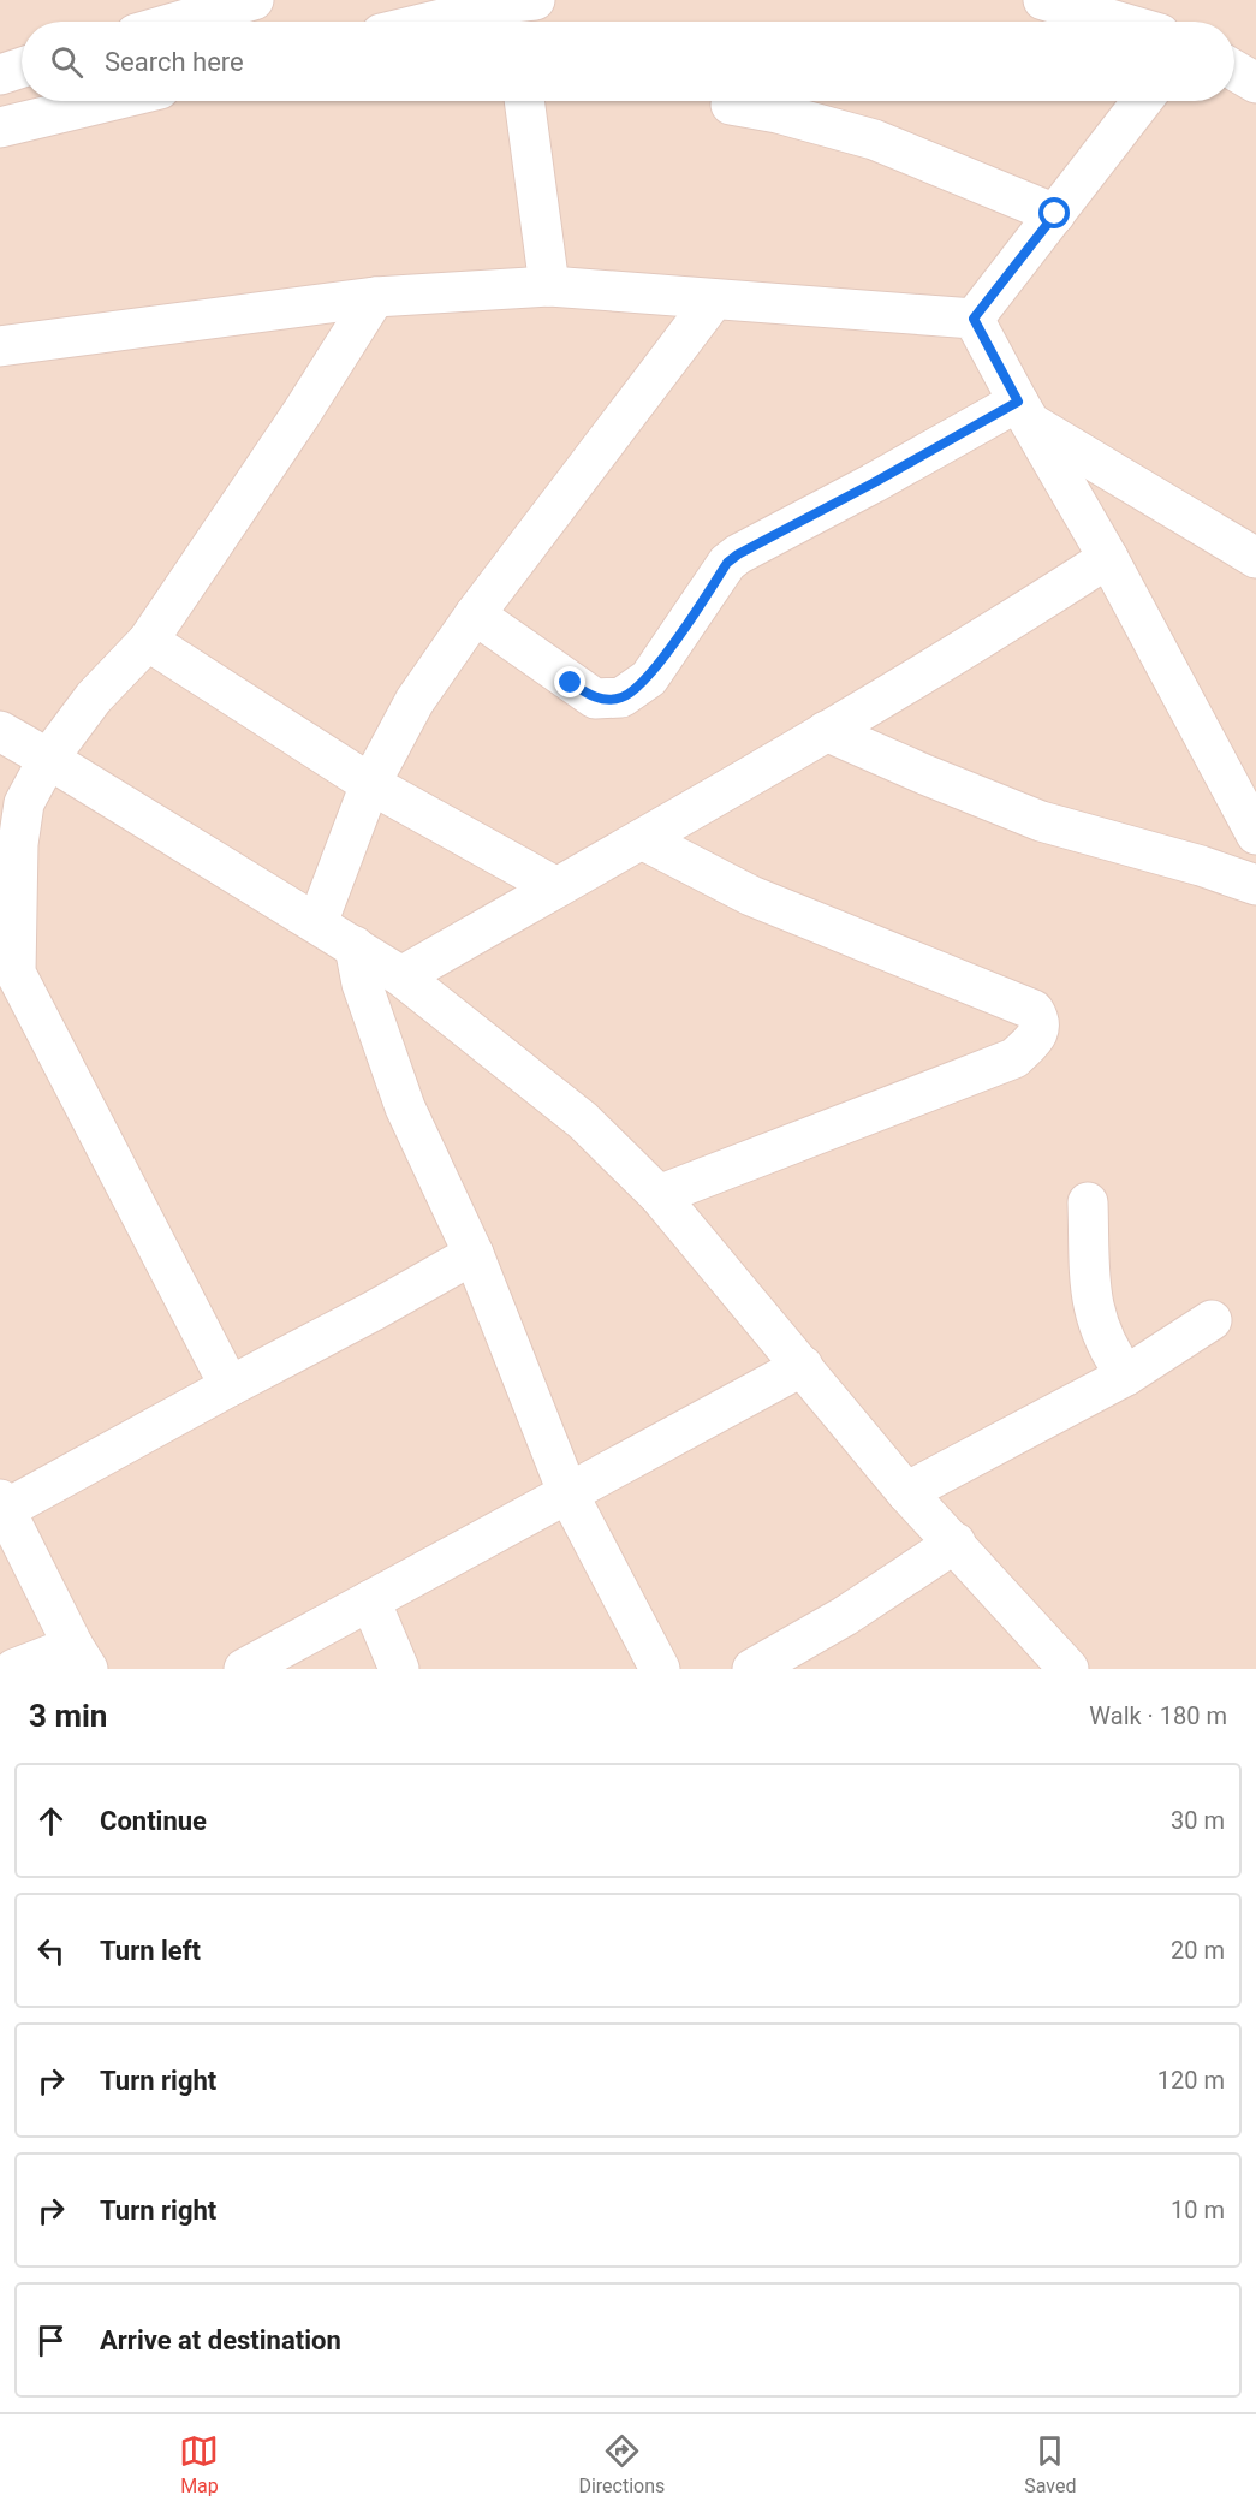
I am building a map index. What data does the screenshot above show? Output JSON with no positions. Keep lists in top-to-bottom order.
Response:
{
  "page": {
    "search": "Search here",
    "heading": ["3 min", "Walk · 180 m"],
    "list": [
      ["Continue", "30 m"],
      ["Turn left", "20 m"],
      ["Turn right", "120 m"],
      ["Turn right", "10 m"],
      "Arrive at destination"
    ],
    "nav": ["Map", "Directions", "Saved"]
  }
}
